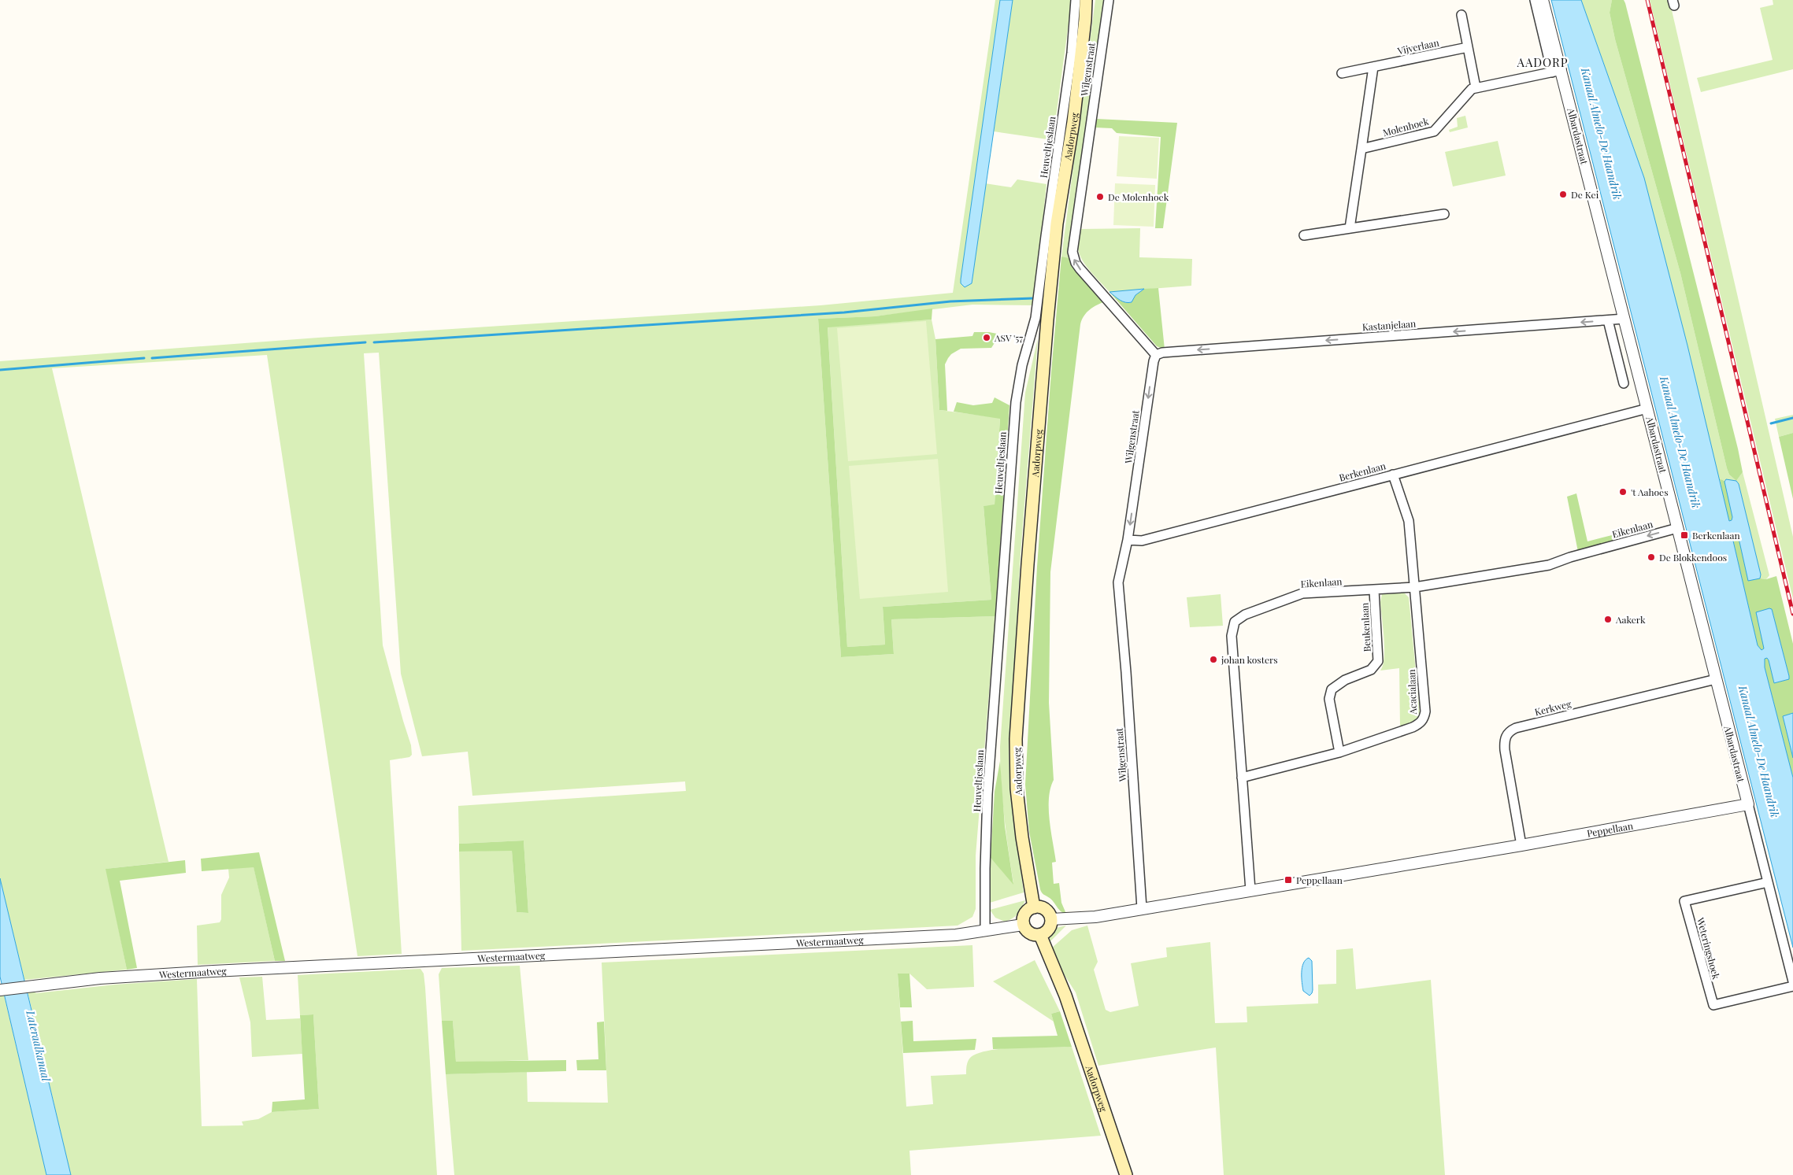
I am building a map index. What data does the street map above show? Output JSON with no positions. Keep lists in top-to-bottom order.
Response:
{
  "streets": {
    "main road": ["Aadorpweg"],
    "street": [
      "Vijverlaan",
      "Wilgenstraat",
      "Molenhoek",
      "Albardastraat",
      "Heuveltjeslaan",
      "Kastanjelaan",
      "Berkenlaan",
      "Eikenlaan",
      "Beukenlaan",
      "Acacialaan",
      "Kerkweg",
      "Peppellaan",
      "Westermaatweg",
      "Weteringshoek"
    ]
  },
  "crossings": [
    ["Wilgenstraat", "Kastanjelaan"],
    ["Wilgenstraat", "Berkenlaan"],
    ["Wilgenstraat", "Peppellaan"],
    ["Aadorpweg", "Peppellaan"],
    ["Aadorpweg", "Westermaatweg"],
    ["Albardastraat", "Kastanjelaan"],
    ["Albardastraat", "Berkenlaan"],
    ["Albardastraat", "Eikenlaan"],
    ["Albardastraat", "Kerkweg"],
    ["Albardastraat", "Peppellaan"],
    ["Albardastraat", "Weteringshoek"],
    ["Heuveltjeslaan", "Westermaatweg"],
    ["Berkenlaan", "Acacialaan"],
    ["Eikenlaan", "Beukenlaan"],
    ["Eikenlaan", "Acacialaan"],
    ["Eikenlaan", "Peppellaan"],
    ["Beukenlaan", "Acacialaan"],
    ["Kerkweg", "Peppellaan"],
    ["Peppellaan", "Westermaatweg"]
  ],
  "one_way": ["Kastanjelaan", "Eikenlaan"],
  "districts": ["AADORP"],
  "water": ["Kanaal Almelo-De Haandrik", "Lateraalkanaal"],
  "places": {
    "other": [
      "De Kei",
      "De Molenhoek",
      "ASV '57",
      "'t Aahoes",
      "De Blokkendoos",
      "Aakerk",
      "johan kosters"
    ],
    "transit": ["Berkenlaan", "Peppellaan"]
  }
}
